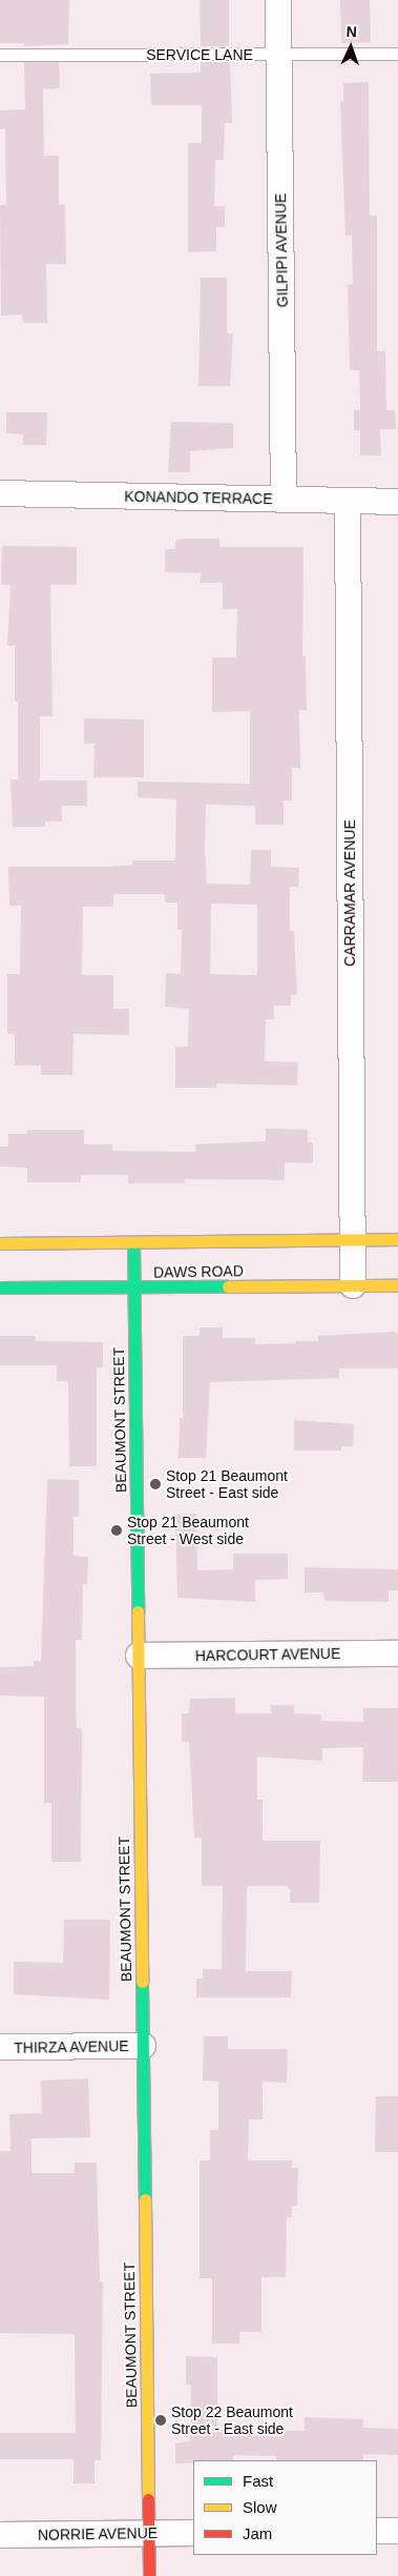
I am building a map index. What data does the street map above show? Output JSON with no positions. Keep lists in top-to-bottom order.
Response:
{
  "streets": {
    "street": [
      "GILPIPI AVENUE",
      "KONANDO TERRACE",
      "CARRAMAR AVENUE",
      "DAWS ROAD",
      "BEAUMONT STREET",
      "HARCOURT AVENUE",
      "THIRZA AVENUE",
      "NORRIE AVENUE"
    ],
    "lane": ["SERVICE LANE"]
  },
  "crossings": [
    ["SERVICE LANE", "GILPIPI AVENUE"],
    ["GILPIPI AVENUE", "KONANDO TERRACE"],
    ["KONANDO TERRACE", "CARRAMAR AVENUE"],
    ["CARRAMAR AVENUE", "DAWS ROAD"],
    ["DAWS ROAD", "BEAUMONT STREET"],
    ["BEAUMONT STREET", "HARCOURT AVENUE"],
    ["BEAUMONT STREET", "THIRZA AVENUE"],
    ["BEAUMONT STREET", "NORRIE AVENUE"]
  ],
  "places": ["Stop 21 Beaumont Street - East side", "Stop 21 Beaumont Street - West side", "Stop 22 Beaumont Street - East side"],
  "legend": ["Fast", "Slow", "Jam"],
  "north": "top"
}
